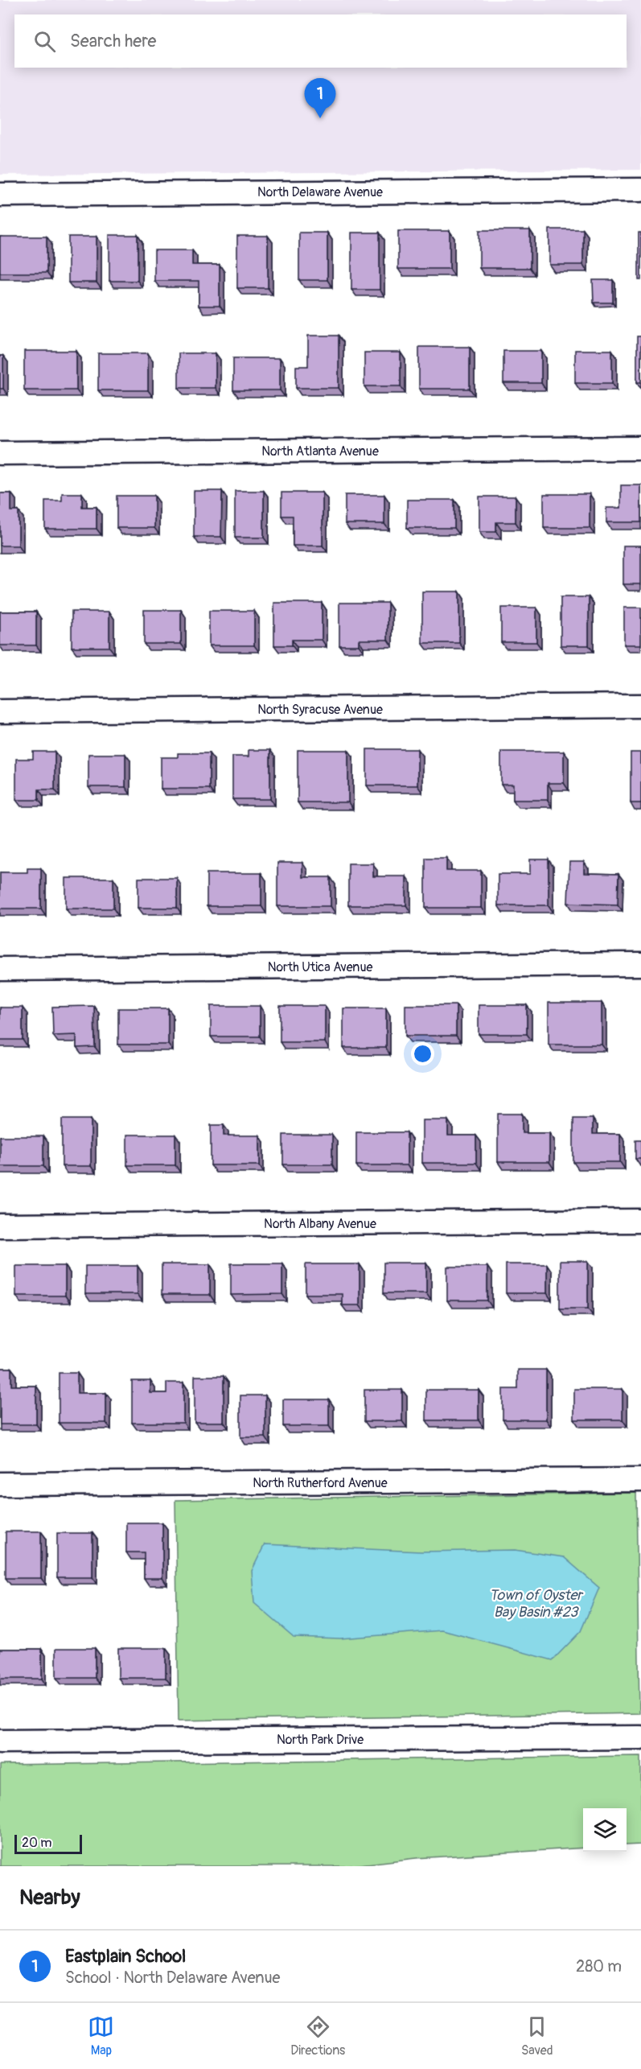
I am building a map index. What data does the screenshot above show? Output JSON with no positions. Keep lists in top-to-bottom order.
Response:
{
  "streets": {
    "street": [
      "North Delaware Avenue",
      "North Atlanta Avenue",
      "North Syracuse Avenue",
      "North Utica Avenue",
      "North Albany Avenue",
      "North Rutherford Avenue",
      "North Park Drive"
    ]
  },
  "water": ["Town of Oyster Bay Basin #23"],
  "scale_bar": "20 m",
  "page": {
    "search": "Search here",
    "pins": "1",
    "scale": "20 m",
    "heading": "Nearby",
    "list": [
      {
        "mark": "1",
        "name": "Eastplain School",
        "note": "School · North Delaware Avenue",
        "value": "280 m"
      }
    ],
    "nav": ["Map", "Directions", "Saved"]
  }
}
